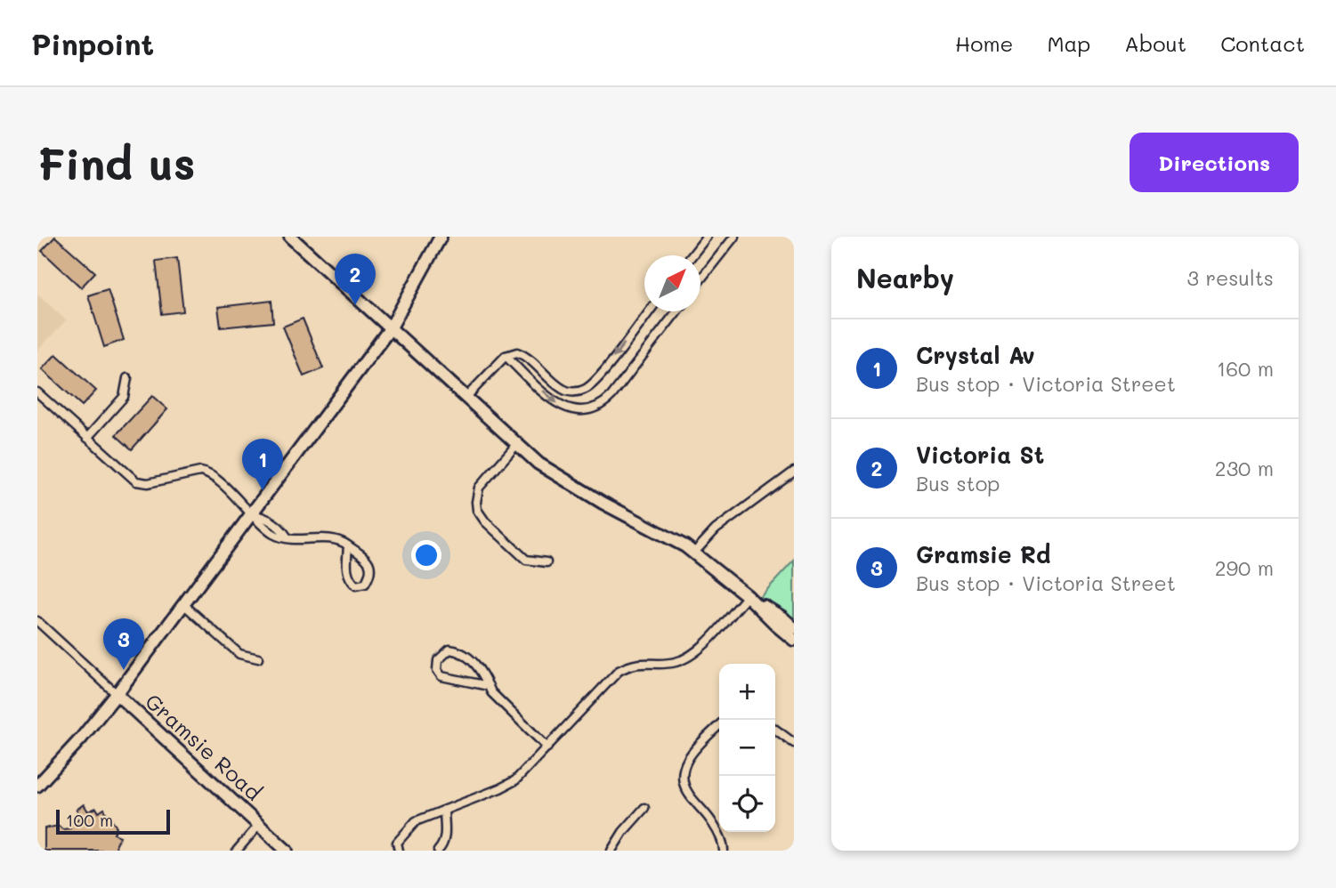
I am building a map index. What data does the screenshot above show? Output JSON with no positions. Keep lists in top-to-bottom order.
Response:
{
  "streets": {
    "street": ["Gramsie Road"]
  },
  "scale_bar": "100 m",
  "north": "top right",
  "page": {
    "header": "Pinpoint",
    "nav": [
      "Home",
      "Map",
      "About",
      "Contact"
    ],
    "buttons": "Directions",
    "title": "Find us",
    "heading": ["Nearby", "3 results"],
    "pins": ["2", "1", "3"],
    "list": [
      {
        "mark": "1",
        "name": "Crystal Av",
        "note": "Bus stop · Victoria Street",
        "value": "160 m"
      },
      {
        "mark": "2",
        "name": "Victoria St",
        "note": "Bus stop",
        "value": "230 m"
      },
      {
        "mark": "3",
        "name": "Gramsie Rd",
        "note": "Bus stop · Victoria Street",
        "value": "290 m"
      }
    ],
    "map_buttons": ["+", "−"],
    "scale": "100 m"
  }
}
